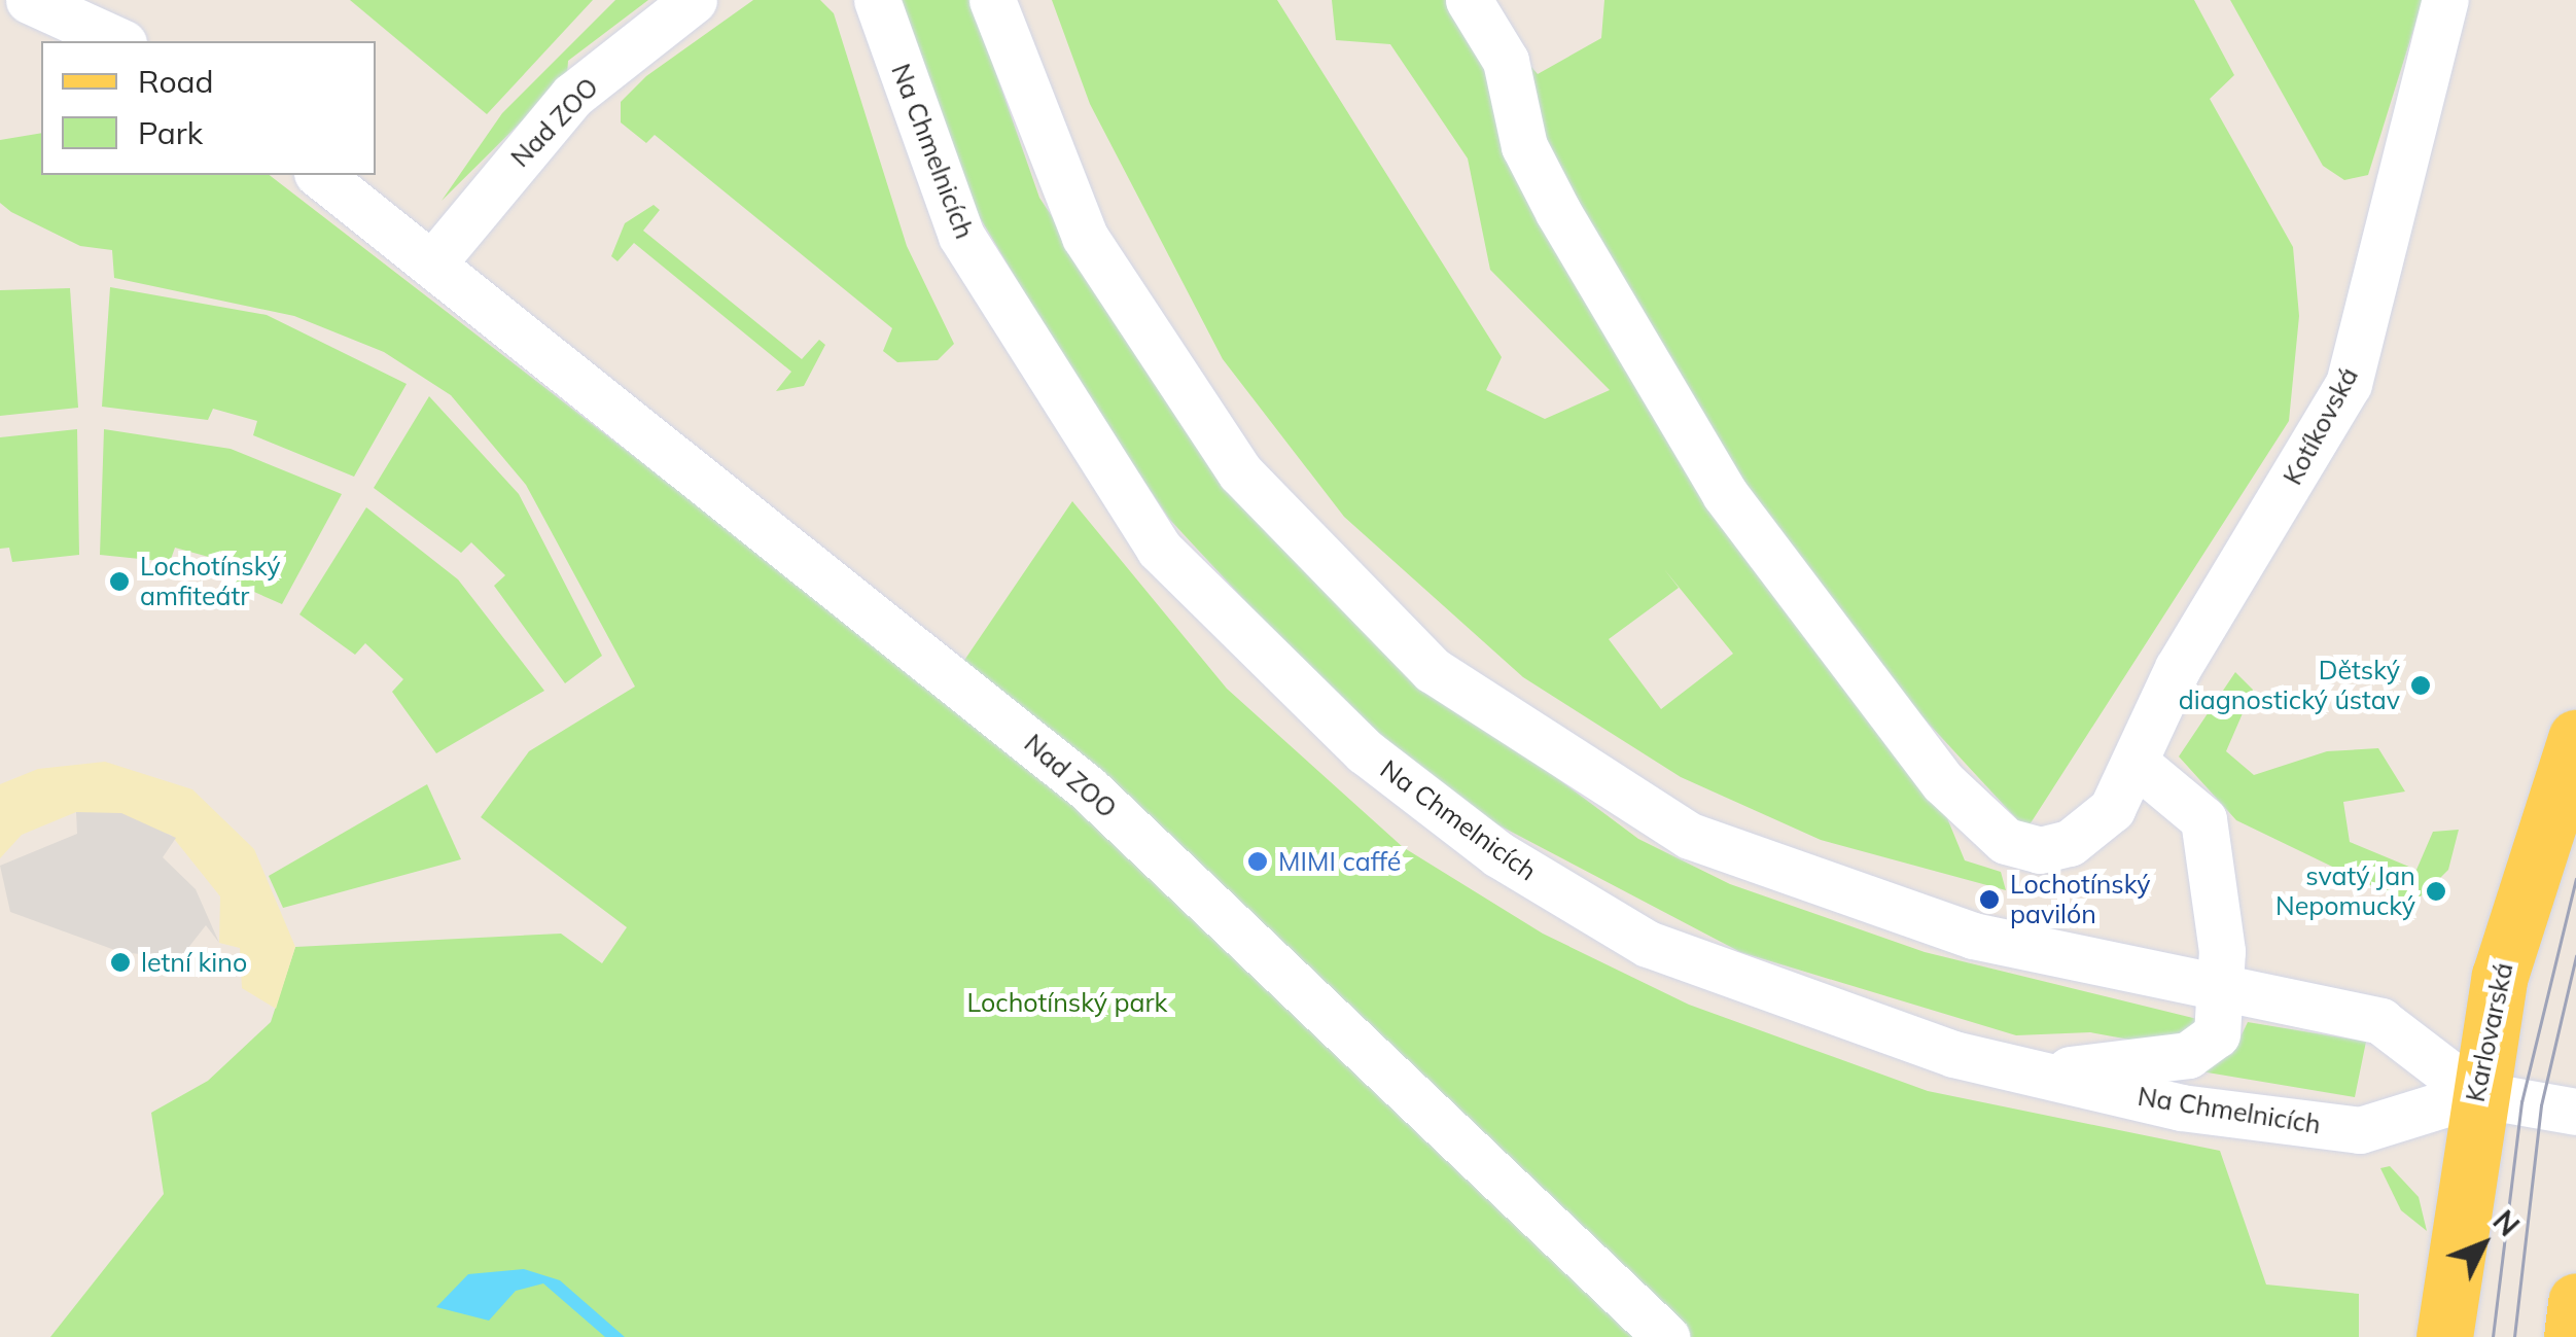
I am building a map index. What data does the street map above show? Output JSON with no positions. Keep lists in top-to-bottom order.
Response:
{
  "streets": {
    "main road": ["Karlovarská"],
    "street": ["Nad ZOO", "Na Chmelnicích", "Kotíkovská"]
  },
  "crossings": [
    ["Na Chmelnicích", "Karlovarská"]
  ],
  "parks": ["Lochotínský park"],
  "places": [
    "Lochotínský amfiteátr",
    "Dětský diagnostický ústav",
    "MIMI caffé",
    "svatý Jan Nepomucký",
    "Lochotínský pavilón",
    "letní kino"
  ],
  "legend": ["Road", "Park"],
  "north": "top right"
}
